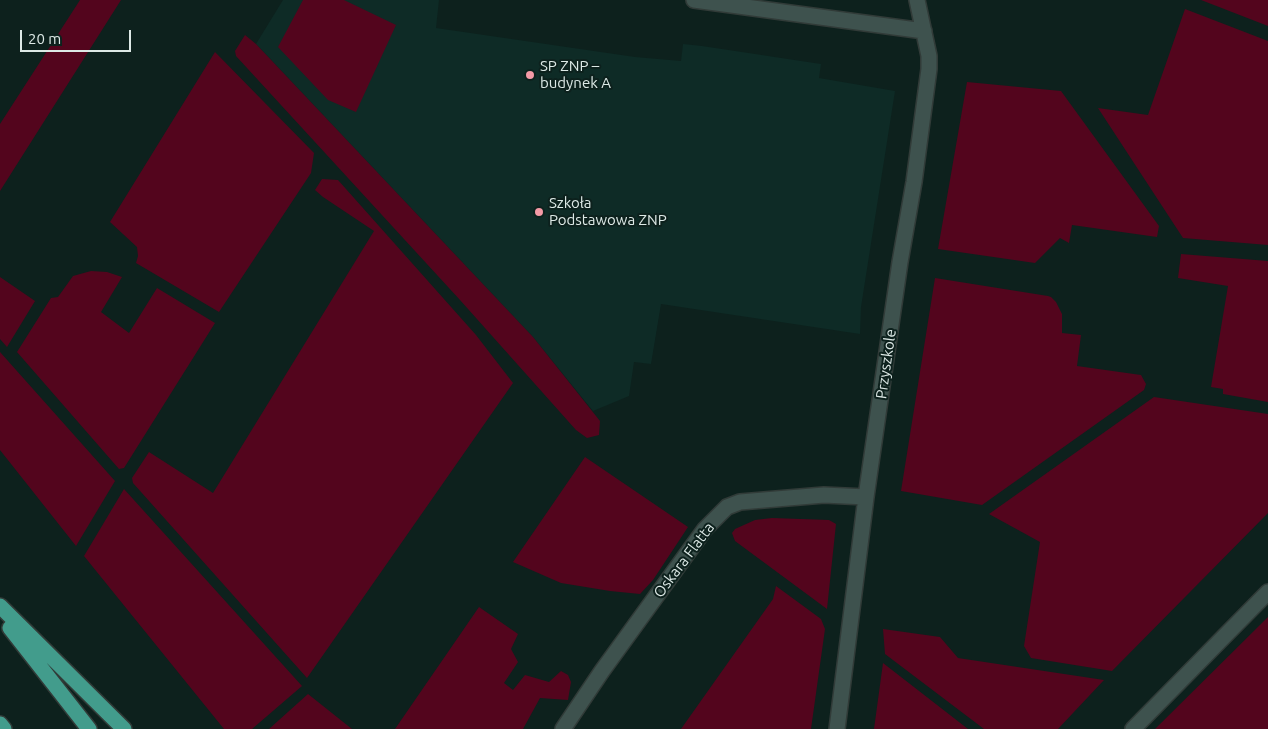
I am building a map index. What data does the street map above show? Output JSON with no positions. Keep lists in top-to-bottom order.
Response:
{
  "streets": {
    "street": ["Przyszkole", "Oskara Flatta"]
  },
  "crossings": [
    ["Przyszkole", "Oskara Flatta"]
  ],
  "places": ["SP ZNP – budynek A", "Szkoła Podstawowa ZNP"],
  "scale_bar": "20 m"
}
